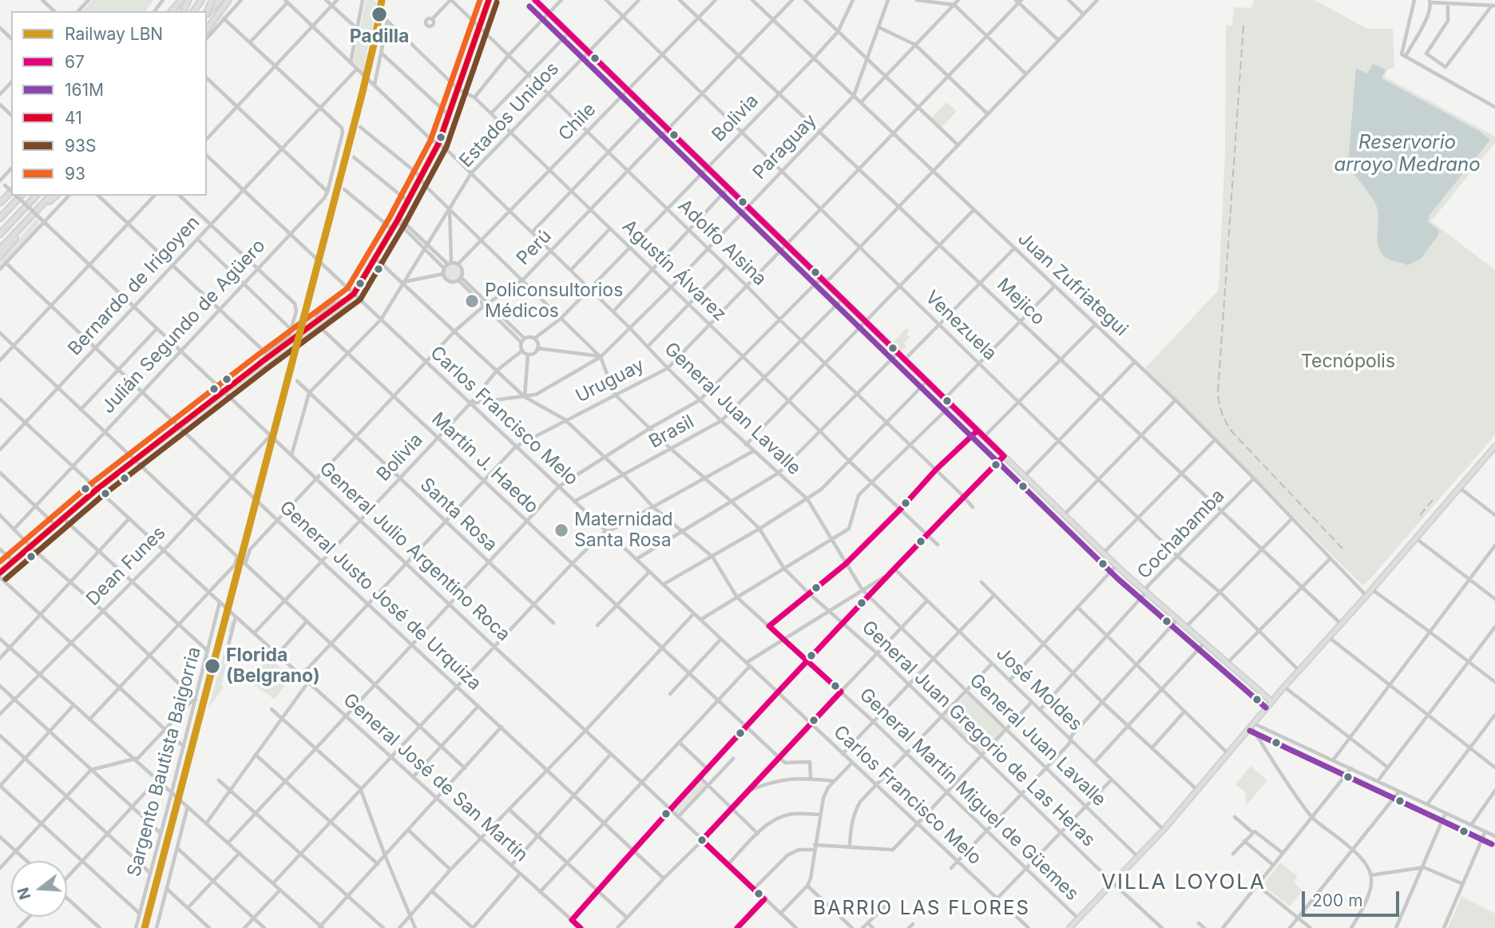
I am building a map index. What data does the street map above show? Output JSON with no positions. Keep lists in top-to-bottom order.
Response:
{
  "streets": {
    "street": [
      "Estados Unidos",
      "Bolivia",
      "Chile",
      "Paraguay",
      "Adolfo Alsina",
      "Perú",
      "Agustín Álvarez",
      "Juan Zufriategui",
      "Bernardo de Irigoyen",
      "Mejico",
      "Venezuela",
      "Julián Segundo de Agüero",
      "Uruguay",
      "General Juan Lavalle",
      "Carlos Francisco Melo",
      "Brasil",
      "Martín J. Haedo",
      "Santa Rosa",
      "Cochabamba",
      "General Julio Argentino Roca",
      "Dean Funes",
      "General Justo José de Urquiza",
      "José Moldes",
      "General Juan Gregorio de Las Heras",
      "Sargento Bautista Baigorria",
      "General José de San Martín",
      "General Martín Miguel de Güemes"
    ]
  },
  "crossings": [
    ["Estados Unidos", "Adolfo Alsina"],
    ["Estados Unidos", "Agustín Álvarez"],
    ["Estados Unidos", "Venezuela"],
    ["Estados Unidos", "General Juan Lavalle"],
    ["Estados Unidos", "Carlos Francisco Melo"],
    ["Estados Unidos", "Martín J. Haedo"],
    ["Estados Unidos", "Santa Rosa"],
    ["Estados Unidos", "General Julio Argentino Roca"],
    ["Estados Unidos", "General Juan Gregorio de Las Heras"],
    ["Estados Unidos", "General Martín Miguel de Güemes"],
    ["Bolivia", "Paraguay"],
    ["Bolivia", "Adolfo Alsina"],
    ["Bolivia", "Perú"],
    ["Bolivia", "Agustín Álvarez"],
    ["Bolivia", "Juan Zufriategui"],
    ["Bolivia", "Mejico"],
    ["Bolivia", "Venezuela"],
    ["Bolivia", "General Juan Lavalle"],
    ["Bolivia", "Carlos Francisco Melo"],
    ["Bolivia", "Martín J. Haedo"],
    ["Bolivia", "Santa Rosa"],
    ["Bolivia", "General Julio Argentino Roca"],
    ["Bolivia", "General Justo José de Urquiza"],
    ["Bolivia", "General Juan Gregorio de Las Heras"],
    ["Bolivia", "General José de San Martín"],
    ["Bolivia", "General Martín Miguel de Güemes"],
    ["Chile", "Adolfo Alsina"],
    ["Chile", "Agustín Álvarez"],
    ["Chile", "Mejico"],
    ["Chile", "Venezuela"],
    ["Chile", "General Juan Lavalle"],
    ["Chile", "General Juan Gregorio de Las Heras"],
    ["Paraguay", "Adolfo Alsina"],
    ["Paraguay", "Agustín Álvarez"],
    ["Paraguay", "Juan Zufriategui"],
    ["Paraguay", "Mejico"],
    ["Paraguay", "Venezuela"],
    ["Paraguay", "General Juan Lavalle"],
    ["Paraguay", "Carlos Francisco Melo"],
    ["Paraguay", "General Juan Gregorio de Las Heras"],
    ["Paraguay", "General Martín Miguel de Güemes"],
    ["Adolfo Alsina", "Perú"],
    ["Adolfo Alsina", "Uruguay"],
    ["Adolfo Alsina", "Brasil"],
    ["Perú", "Agustín Álvarez"],
    ["Perú", "Juan Zufriategui"],
    ["Perú", "Mejico"],
    ["Perú", "Venezuela"],
    ["Perú", "General Juan Lavalle"],
    ["Perú", "Carlos Francisco Melo"],
    ["Perú", "Martín J. Haedo"],
    ["Perú", "Santa Rosa"],
    ["Perú", "General Julio Argentino Roca"],
    ["Perú", "General Justo José de Urquiza"],
    ["Perú", "General Juan Gregorio de Las Heras"],
    ["Perú", "General Martín Miguel de Güemes"],
    ["Agustín Álvarez", "Uruguay"],
    ["Agustín Álvarez", "Brasil"],
    ["Juan Zufriategui", "Uruguay"],
    ["Juan Zufriategui", "Cochabamba"],
    ["Bernardo de Irigoyen", "Julián Segundo de Agüero"],
    ["Bernardo de Irigoyen", "General Juan Lavalle"],
    ["Bernardo de Irigoyen", "Carlos Francisco Melo"],
    ["Bernardo de Irigoyen", "General Julio Argentino Roca"],
    ["Bernardo de Irigoyen", "General Justo José de Urquiza"],
    ["Bernardo de Irigoyen", "General José de San Martín"],
    ["Mejico", "Uruguay"],
    ["Mejico", "Cochabamba"],
    ["Venezuela", "Uruguay"],
    ["Venezuela", "Cochabamba"],
    ["Julián Segundo de Agüero", "Carlos Francisco Melo"],
    ["Julián Segundo de Agüero", "General Julio Argentino Roca"],
    ["Julián Segundo de Agüero", "General Justo José de Urquiza"],
    ["Julián Segundo de Agüero", "General José de San Martín"],
    ["Uruguay", "General Juan Lavalle"],
    ["Uruguay", "Carlos Francisco Melo"],
    ["Uruguay", "Martín J. Haedo"],
    ["Uruguay", "Santa Rosa"],
    ["Uruguay", "General Julio Argentino Roca"],
    ["Uruguay", "General Justo José de Urquiza"],
    ["Uruguay", "General Juan Gregorio de Las Heras"],
    ["Uruguay", "General José de San Martín"],
    ["Uruguay", "General Martín Miguel de Güemes"],
    ["General Juan Lavalle", "Brasil"],
    ["Carlos Francisco Melo", "Brasil"],
    ["Brasil", "General Juan Gregorio de Las Heras"],
    ["Brasil", "General Martín Miguel de Güemes"],
    ["Cochabamba", "José Moldes"],
    ["General Julio Argentino Roca", "Dean Funes"],
    ["Dean Funes", "General Justo José de Urquiza"],
    ["Dean Funes", "General José de San Martín"],
    ["Sargento Bautista Baigorria", "General José de San Martín"]
  ],
  "districts": ["VILLA LOYOLA", "BARRIO LAS FLORES"],
  "water": ["Reservorio arroyo Medrano"],
  "parks": ["Tecnópolis"],
  "places": [
    "Padilla",
    "Policonsultorios Médicos",
    "Maternidad Santa Rosa",
    "Florida (Belgrano)"
  ],
  "lines": [
    "rail line LBN",
    "transit line 67",
    "transit line 41",
    "transit line 93",
    "transit line 93S",
    "transit line 161M"
  ],
  "legend": [
    "Railway LBN",
    "67",
    "161M",
    "41",
    "93S",
    "93"
  ],
  "scale_bar": "200 m",
  "north": "left"
}
